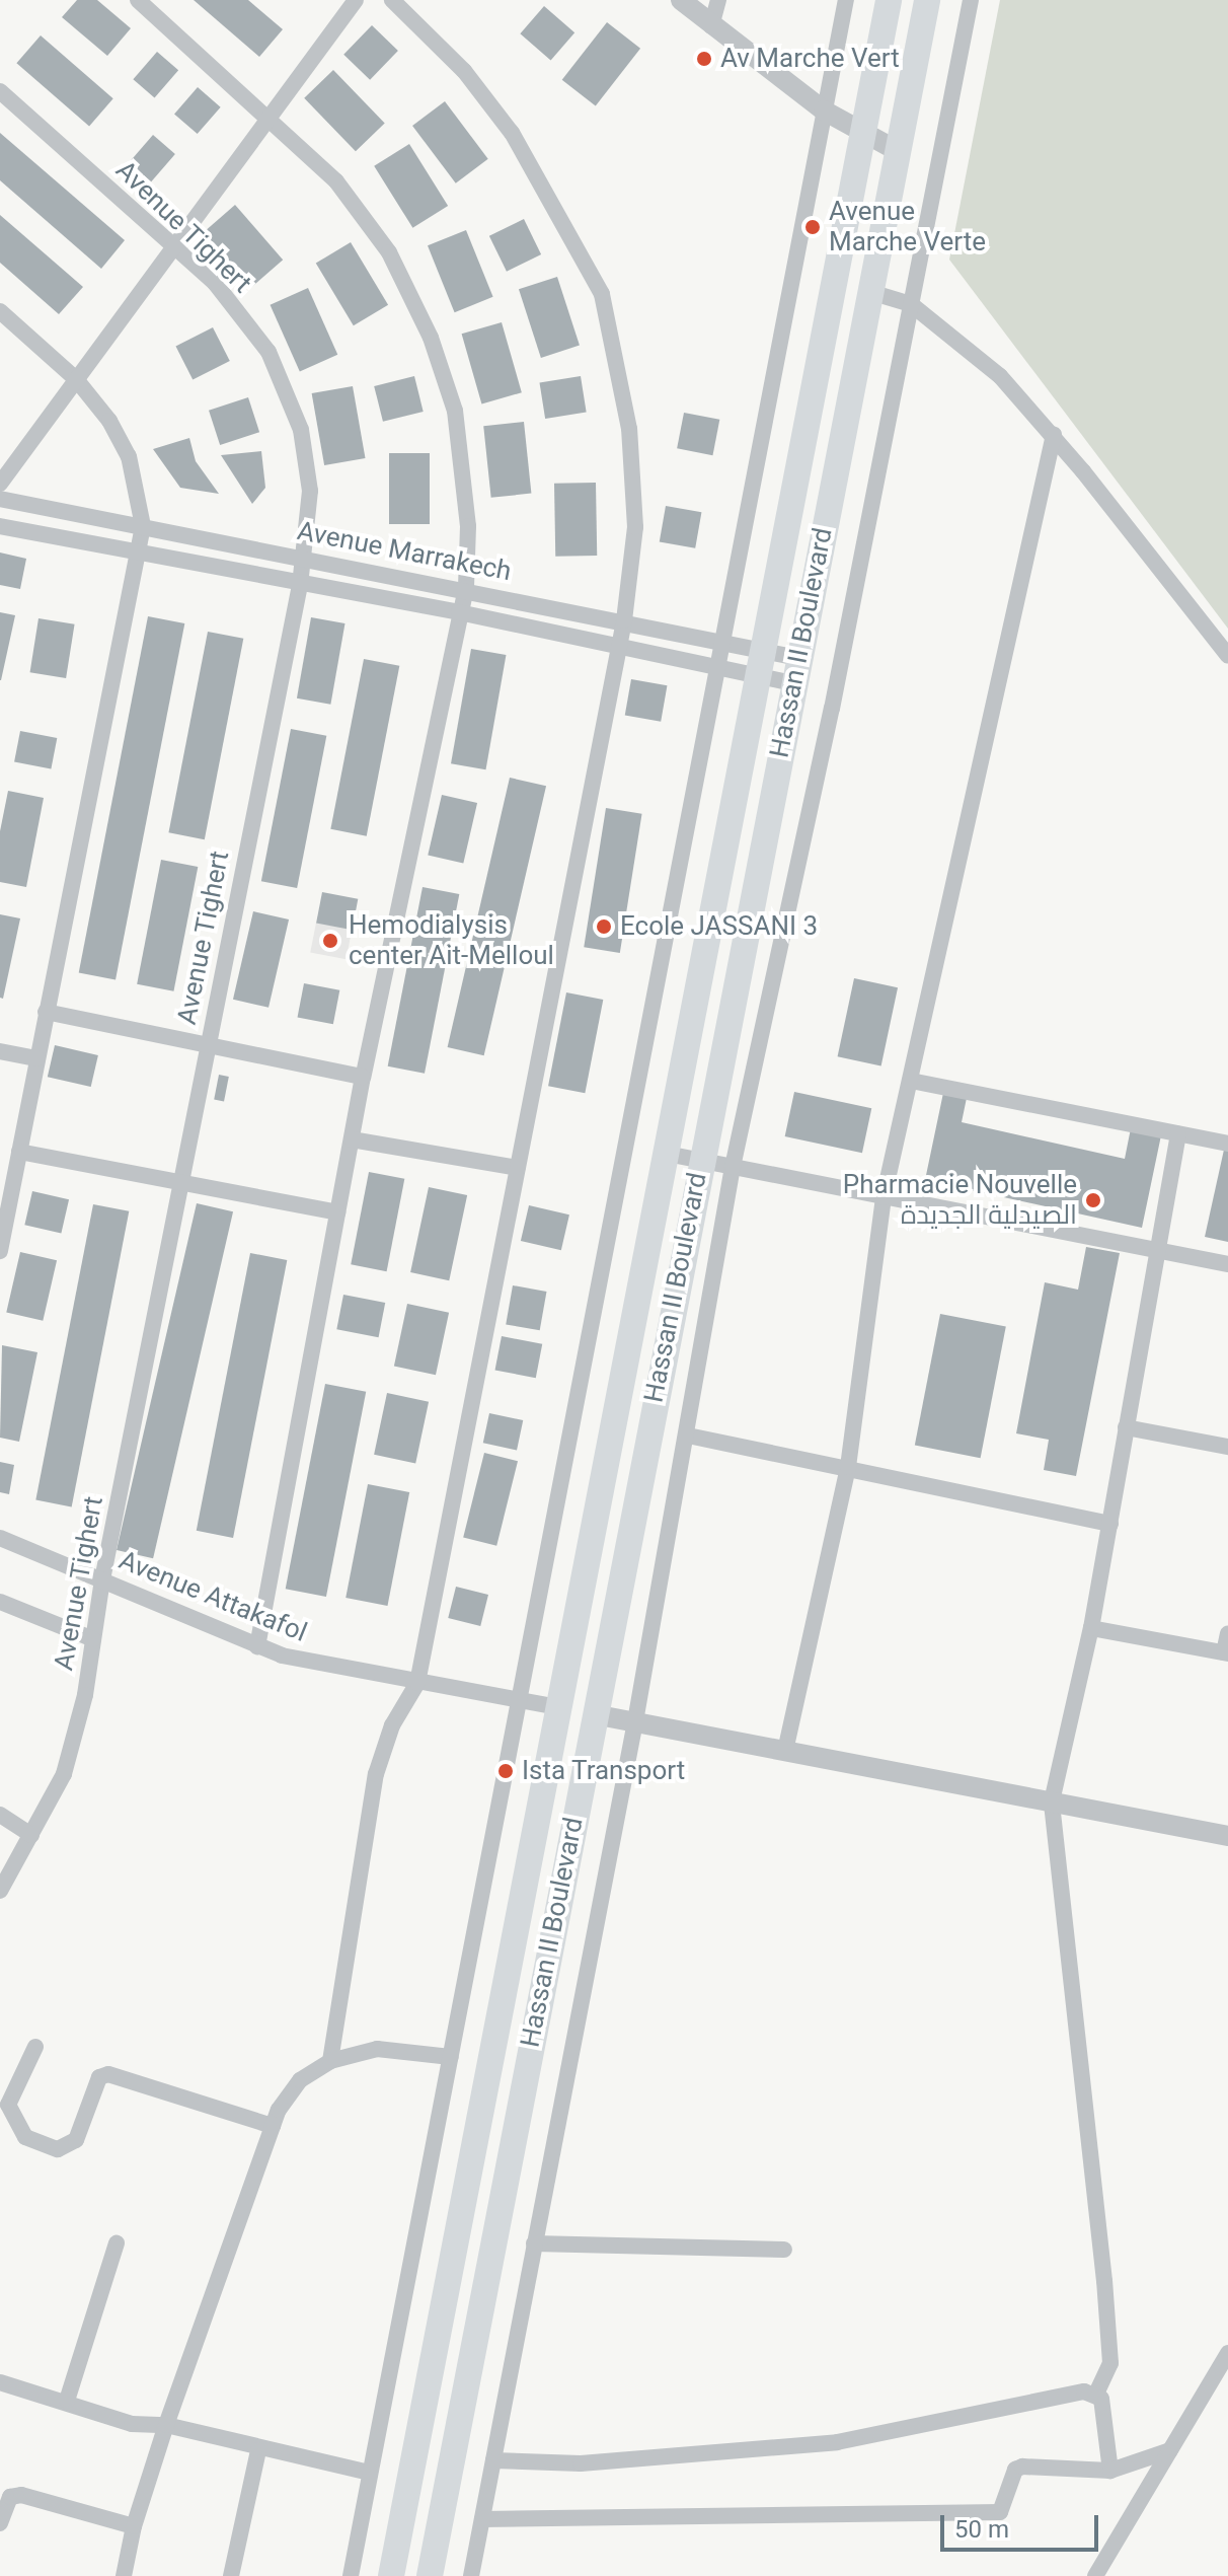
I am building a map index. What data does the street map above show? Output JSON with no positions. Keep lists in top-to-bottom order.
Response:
{
  "streets": {
    "main road": ["Hassan II Boulevard"],
    "street": ["Avenue Tighert", "Avenue Marrakech", "Avenue Attakafol"]
  },
  "crossings": [
    ["Avenue Tighert", "Avenue Marrakech"],
    ["Avenue Tighert", "Avenue Attakafol"],
    ["Avenue Marrakech", "Hassan II Boulevard"],
    ["Hassan II Boulevard", "Avenue Attakafol"]
  ],
  "places": [
    "Av Marche Vert",
    "Avenue Marche Verte",
    "Ecole JASSANI 3",
    "Hemodialysis center Ait-Melloul",
    "Pharmacie Nouvelle الصيدلية الجديدة",
    "Ista Transport"
  ],
  "scale_bar": "50 m"
}
